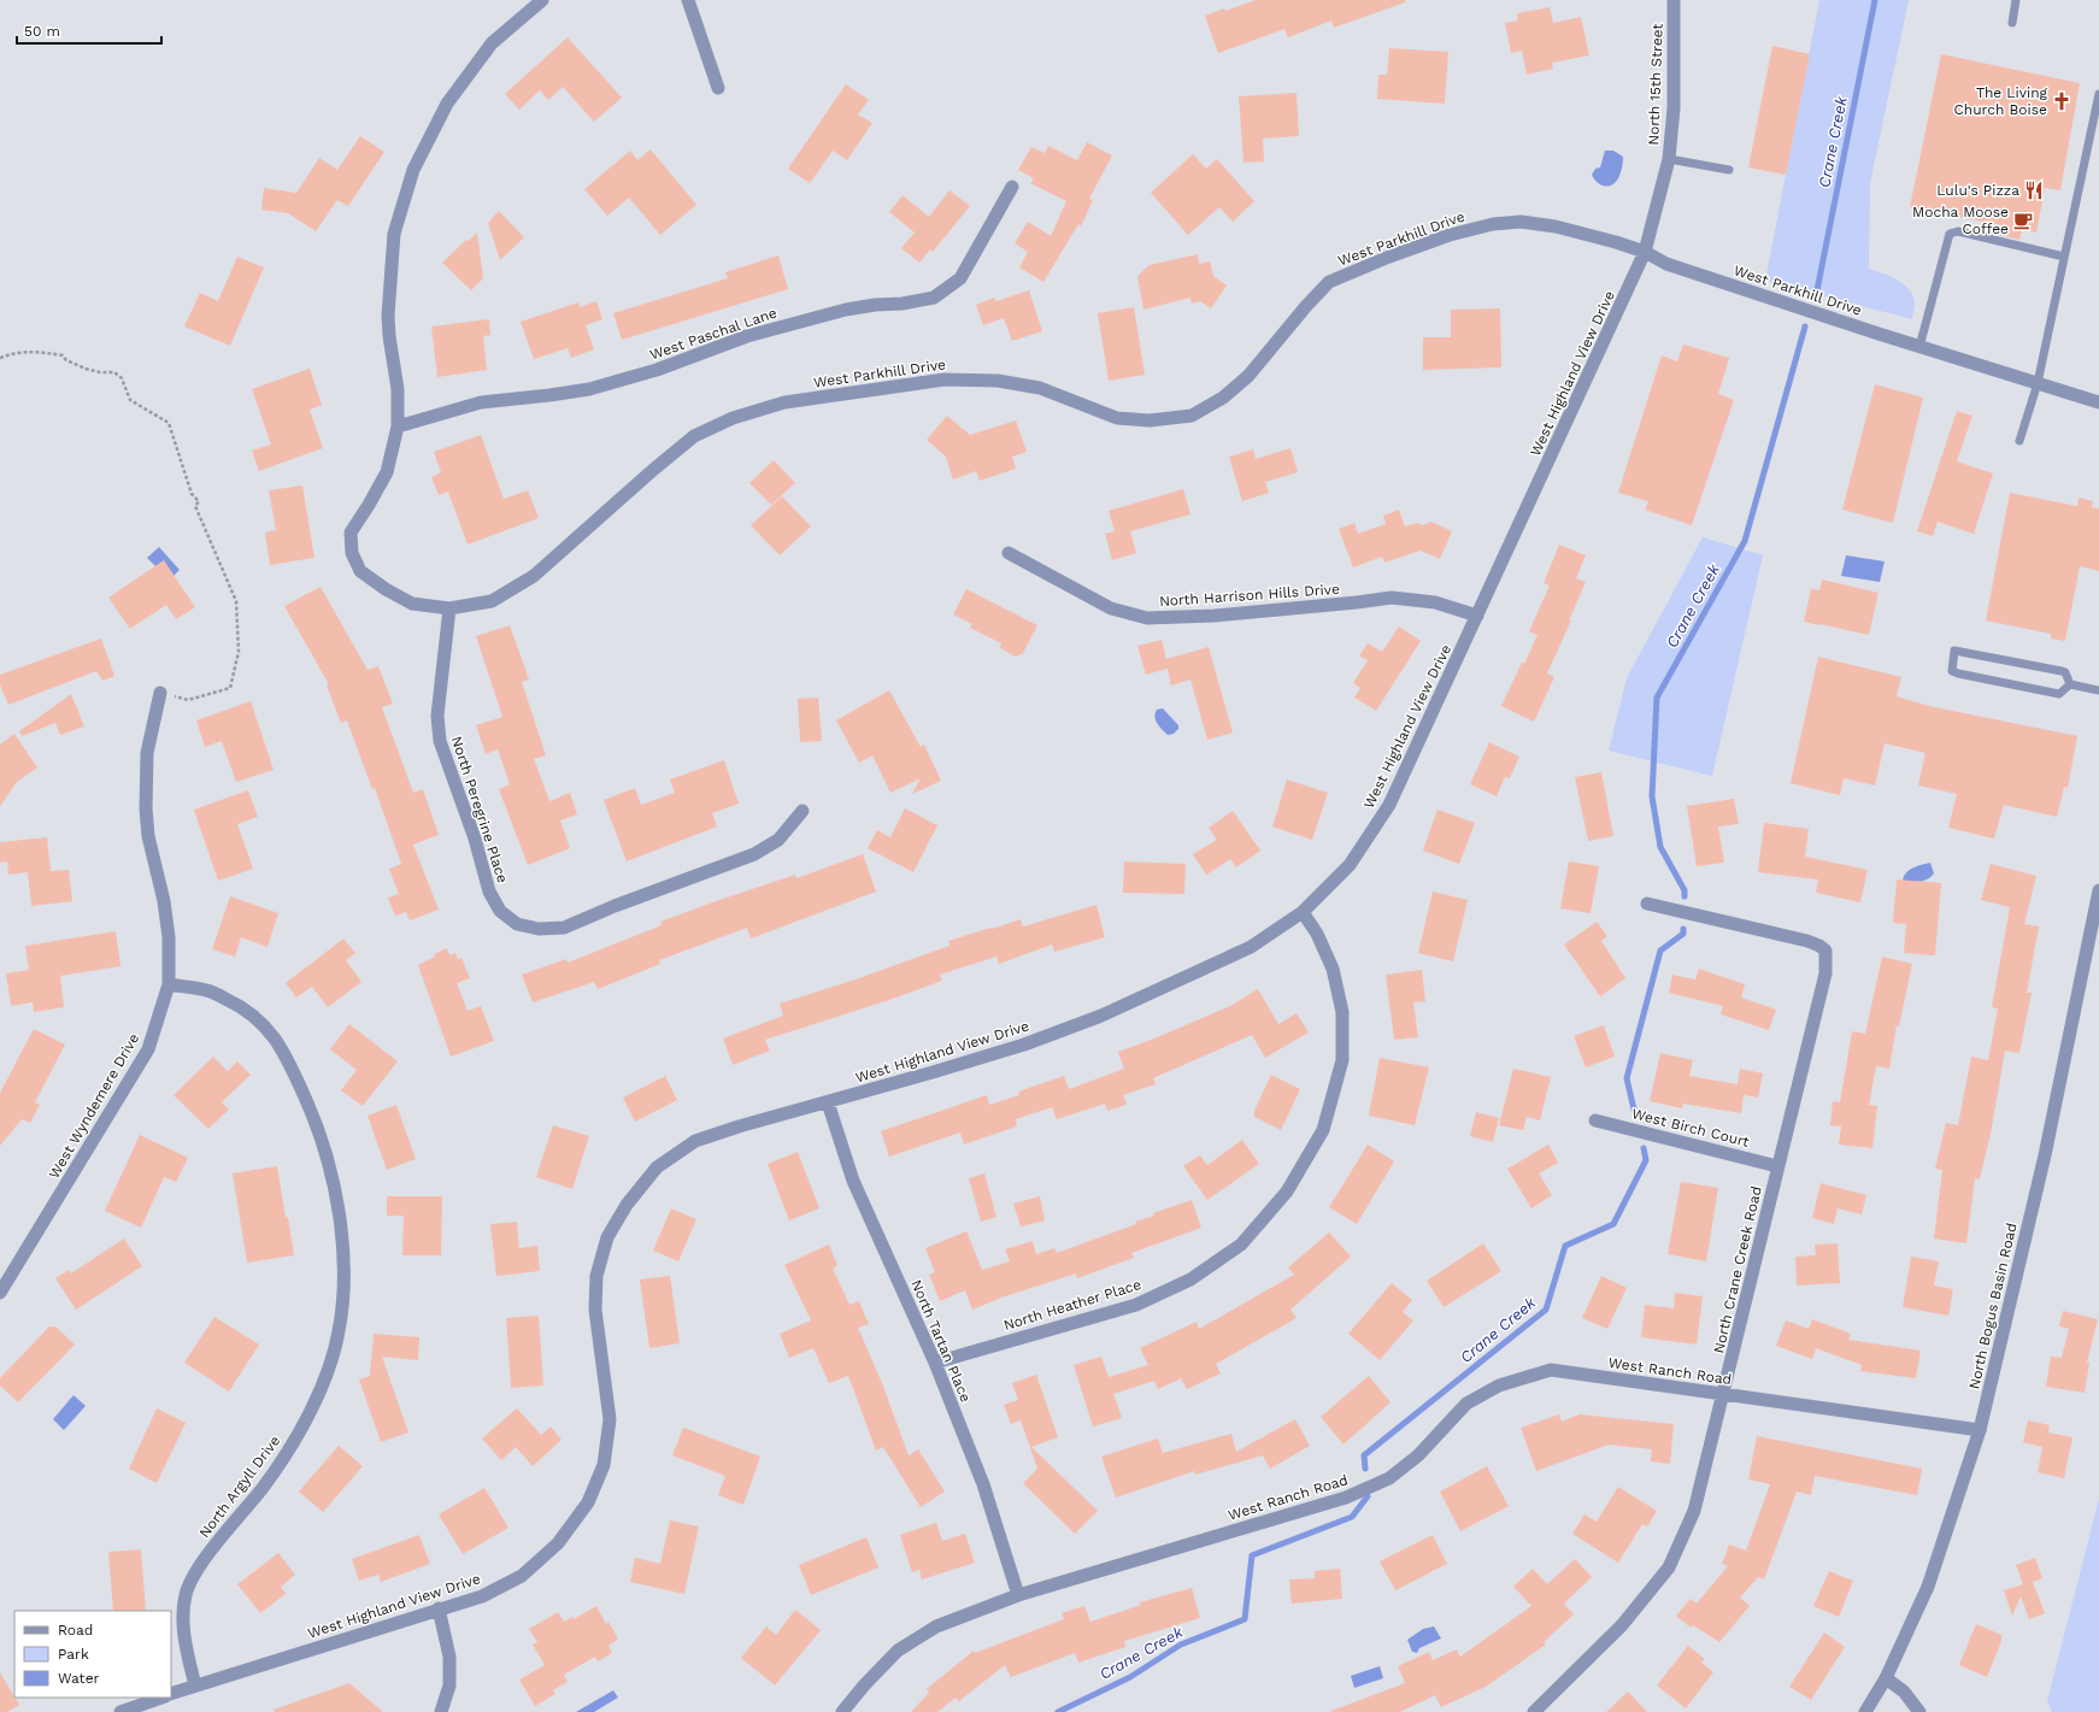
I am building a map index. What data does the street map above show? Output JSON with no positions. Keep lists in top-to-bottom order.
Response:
{
  "streets": {
    "street": [
      "North 15th Street",
      "West Parkhill Drive",
      "West Paschal Lane",
      "West Highland View Drive",
      "North Harrison Hills Drive",
      "North Peregrine Place",
      "West Wyndemere Drive",
      "West Birch Court",
      "North Crane Creek Road",
      "North Heather Place",
      "North Bogus Basin Road",
      "North Tartan Place",
      "West Ranch Road",
      "North Argyll Drive"
    ]
  },
  "crossings": [
    ["North 15th Street", "West Parkhill Drive"],
    ["North 15th Street", "West Highland View Drive"],
    ["West Parkhill Drive", "West Paschal Lane"],
    ["West Parkhill Drive", "West Highland View Drive"],
    ["West Parkhill Drive", "North Peregrine Place"],
    ["West Highland View Drive", "North Harrison Hills Drive"],
    ["West Highland View Drive", "North Heather Place"],
    ["West Highland View Drive", "North Tartan Place"],
    ["West Highland View Drive", "North Argyll Drive"],
    ["West Wyndemere Drive", "North Argyll Drive"],
    ["West Birch Court", "North Crane Creek Road"],
    ["North Crane Creek Road", "West Ranch Road"],
    ["North Heather Place", "North Tartan Place"],
    ["North Bogus Basin Road", "West Ranch Road"],
    ["North Tartan Place", "West Ranch Road"]
  ],
  "water": ["Crane Creek"],
  "places": {
    "church": ["The Living Church Boise"],
    "restaurant": ["Lulu's Pizza"],
    "cafe": ["Mocha Moose Coffee"]
  },
  "legend": ["Road", "Park", "Water"],
  "scale_bar": "50 m"
}
